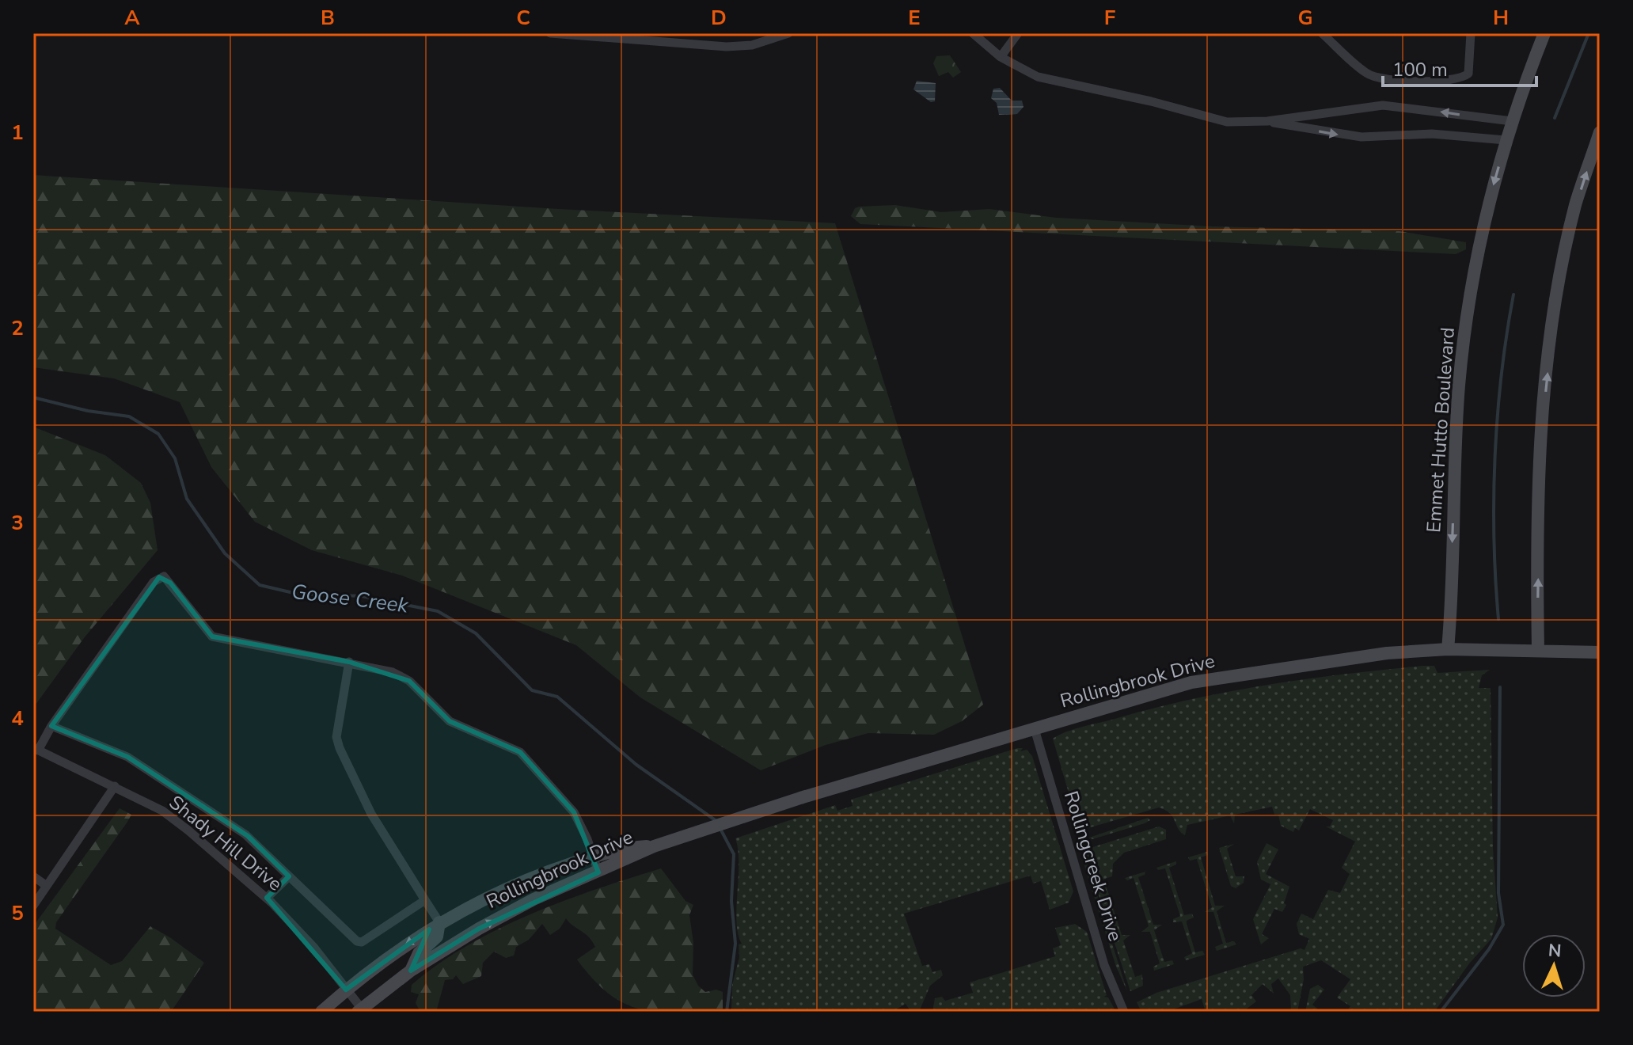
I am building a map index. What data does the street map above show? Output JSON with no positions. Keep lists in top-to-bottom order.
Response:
{
  "streets": {
    "main road": ["Emmet Hutto Boulevard", "Rollingbrook Drive"],
    "street": ["Shady Hill Drive", "Rollingcreek Drive"]
  },
  "crossings": [
    ["Emmet Hutto Boulevard", "Rollingbrook Drive"],
    ["Rollingbrook Drive", "Shady Hill Drive"],
    ["Rollingbrook Drive", "Rollingcreek Drive"]
  ],
  "water": ["Goose Creek"],
  "scale_bar": "100 m",
  "north": "top",
  "grid": {
    "columns": [
      "A",
      "B",
      "C",
      "D",
      "E",
      "F",
      "G",
      "H"
    ],
    "rows": [
      "1",
      "2",
      "3",
      "4",
      "5"
    ]
  }
}
